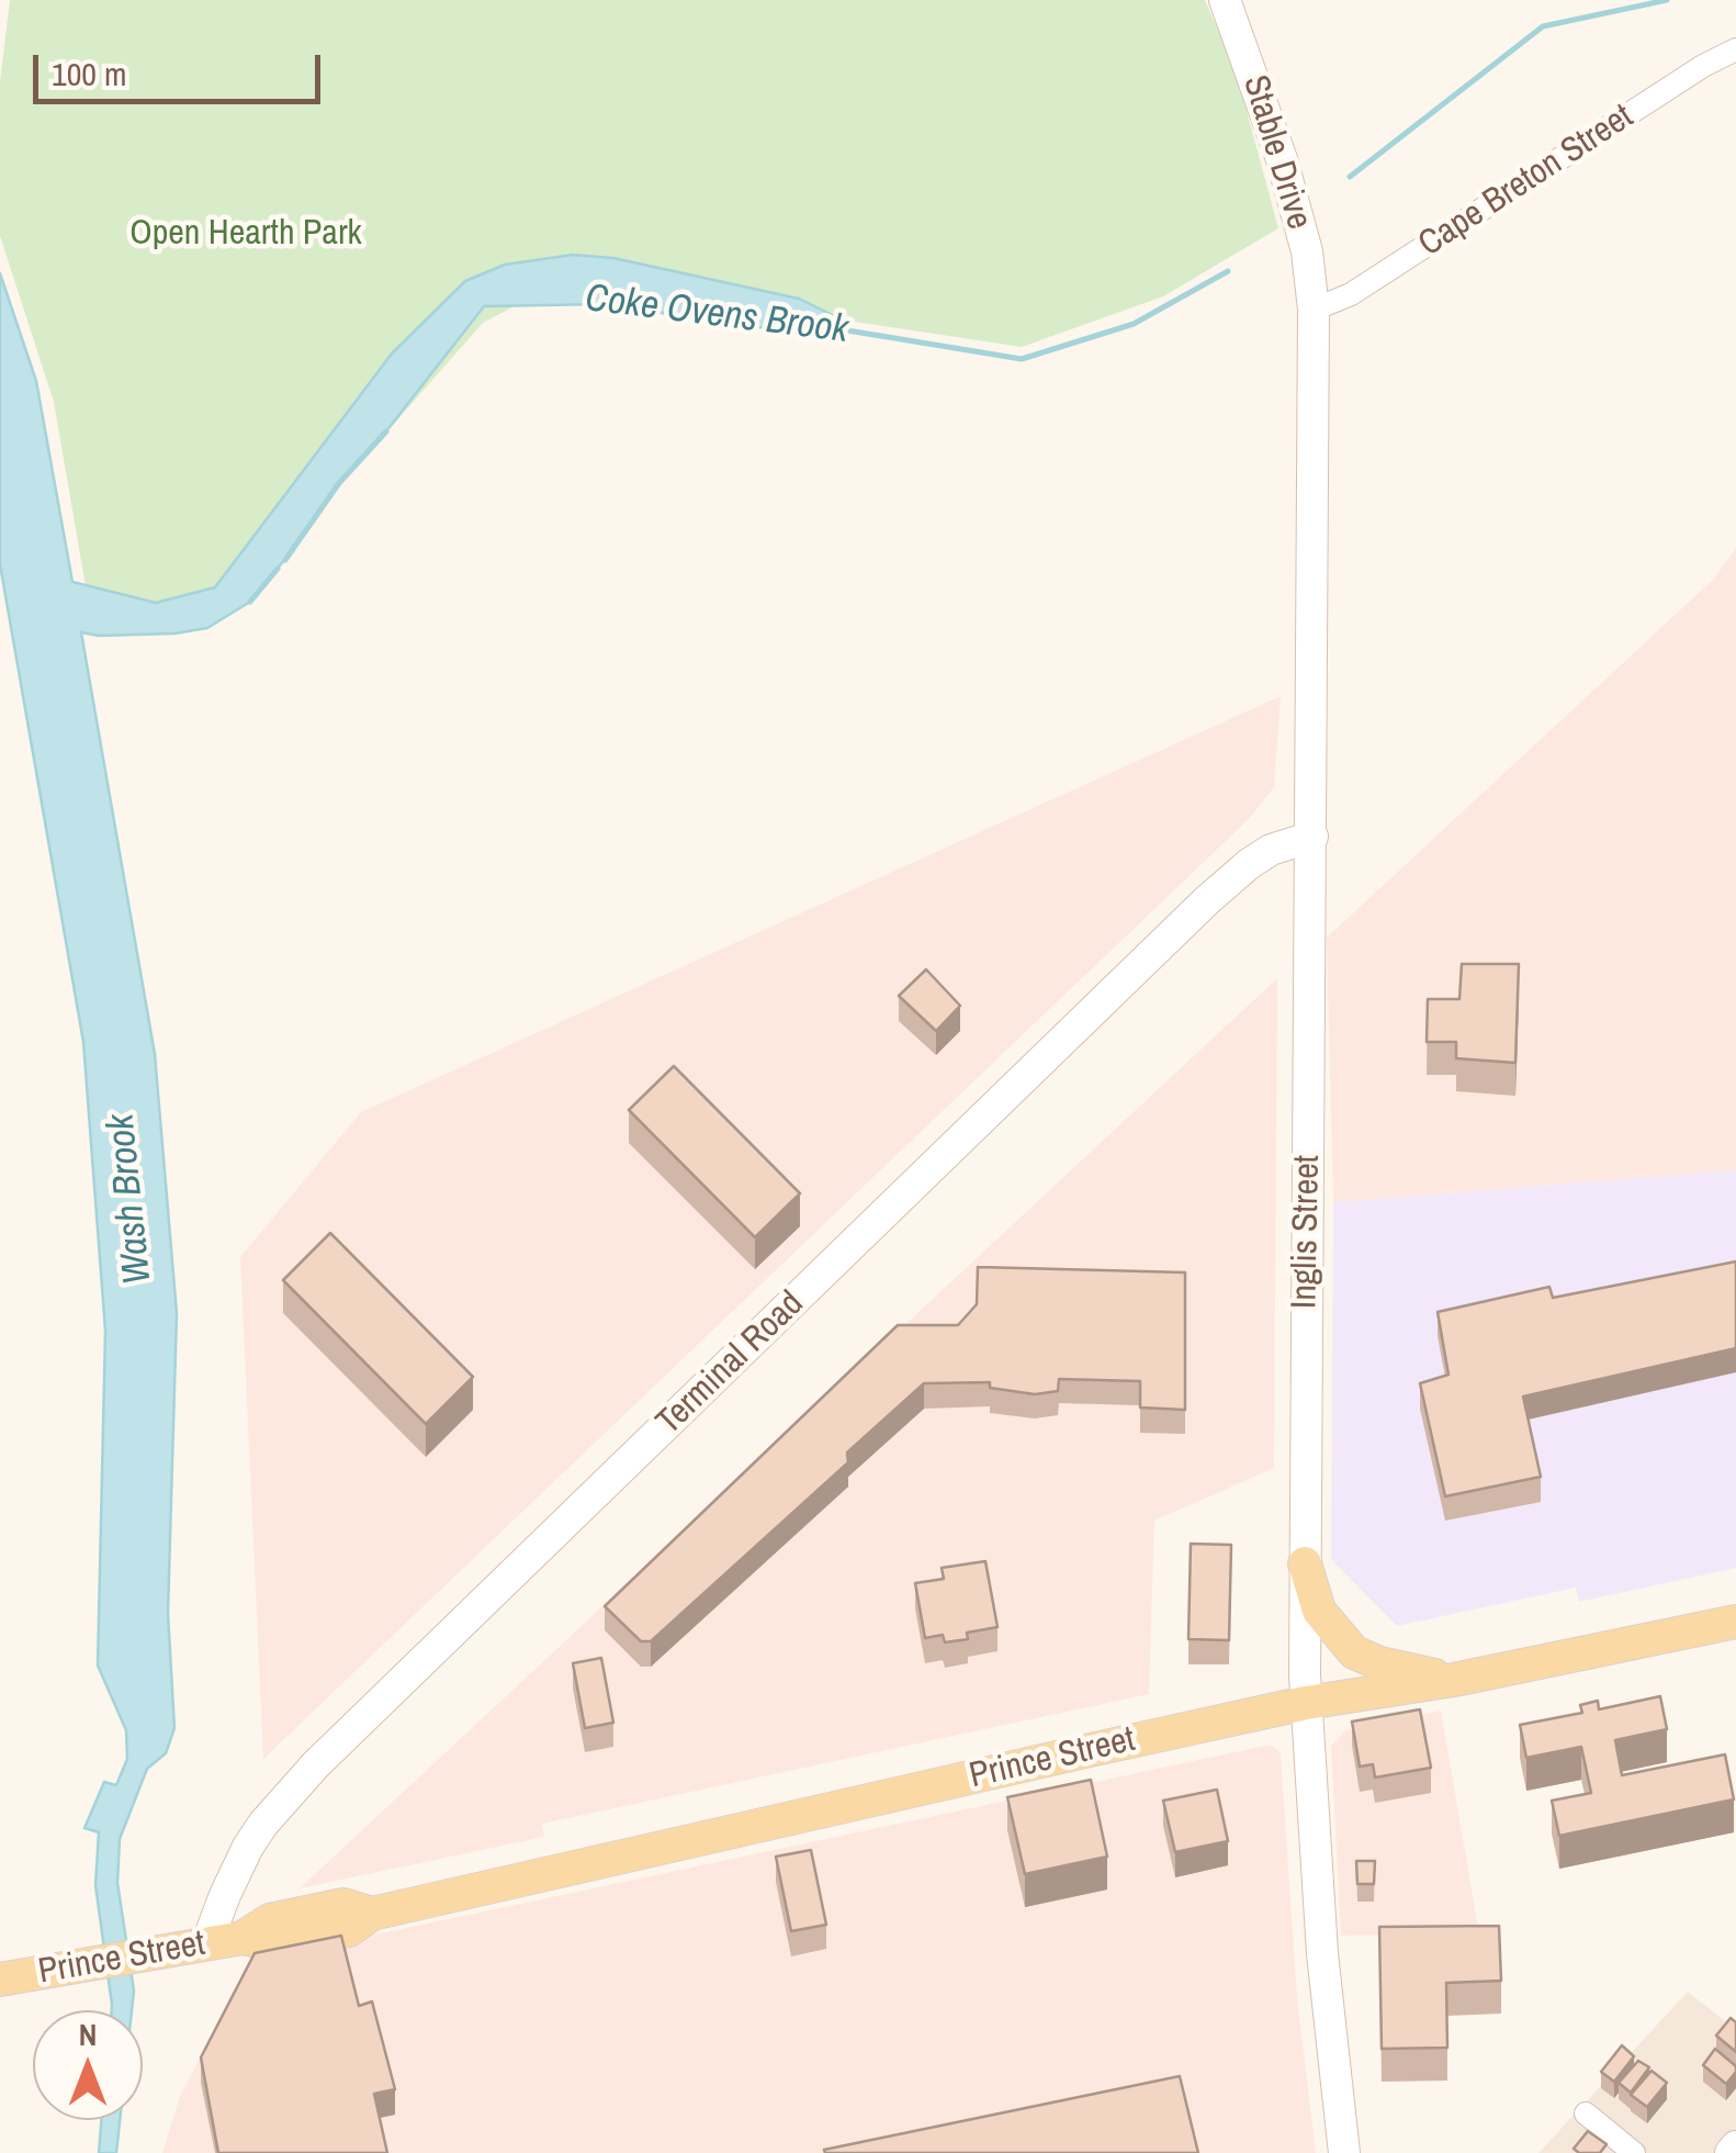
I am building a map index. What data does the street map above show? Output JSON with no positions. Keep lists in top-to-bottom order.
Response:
{
  "streets": {
    "main road": ["Prince Street"],
    "street": [
      "Stable Drive",
      "Cape Breton Street",
      "Inglis Street",
      "Terminal Road"
    ]
  },
  "crossings": [
    ["Stable Drive", "Cape Breton Street"],
    ["Stable Drive", "Inglis Street"],
    ["Cape Breton Street", "Inglis Street"],
    ["Inglis Street", "Terminal Road"],
    ["Inglis Street", "Prince Street"],
    ["Terminal Road", "Prince Street"]
  ],
  "water": ["Coke Ovens Brook", "Wash Brook"],
  "parks": ["Open Hearth Park"],
  "scale_bar": "100 m",
  "north": "top"
}
